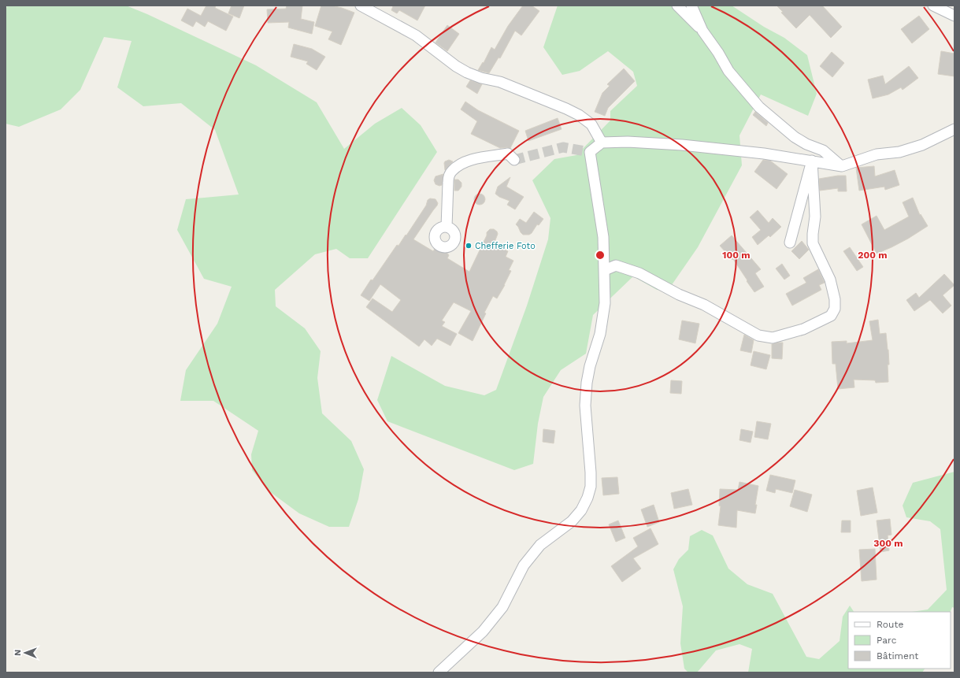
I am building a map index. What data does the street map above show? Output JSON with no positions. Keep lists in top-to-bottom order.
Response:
{
  "places": ["Chefferie Foto"],
  "legend": ["Route", "Parc", "Bâtiment"],
  "north": "left",
  "rings": ["100 m", "200 m", "300 m"]
}
